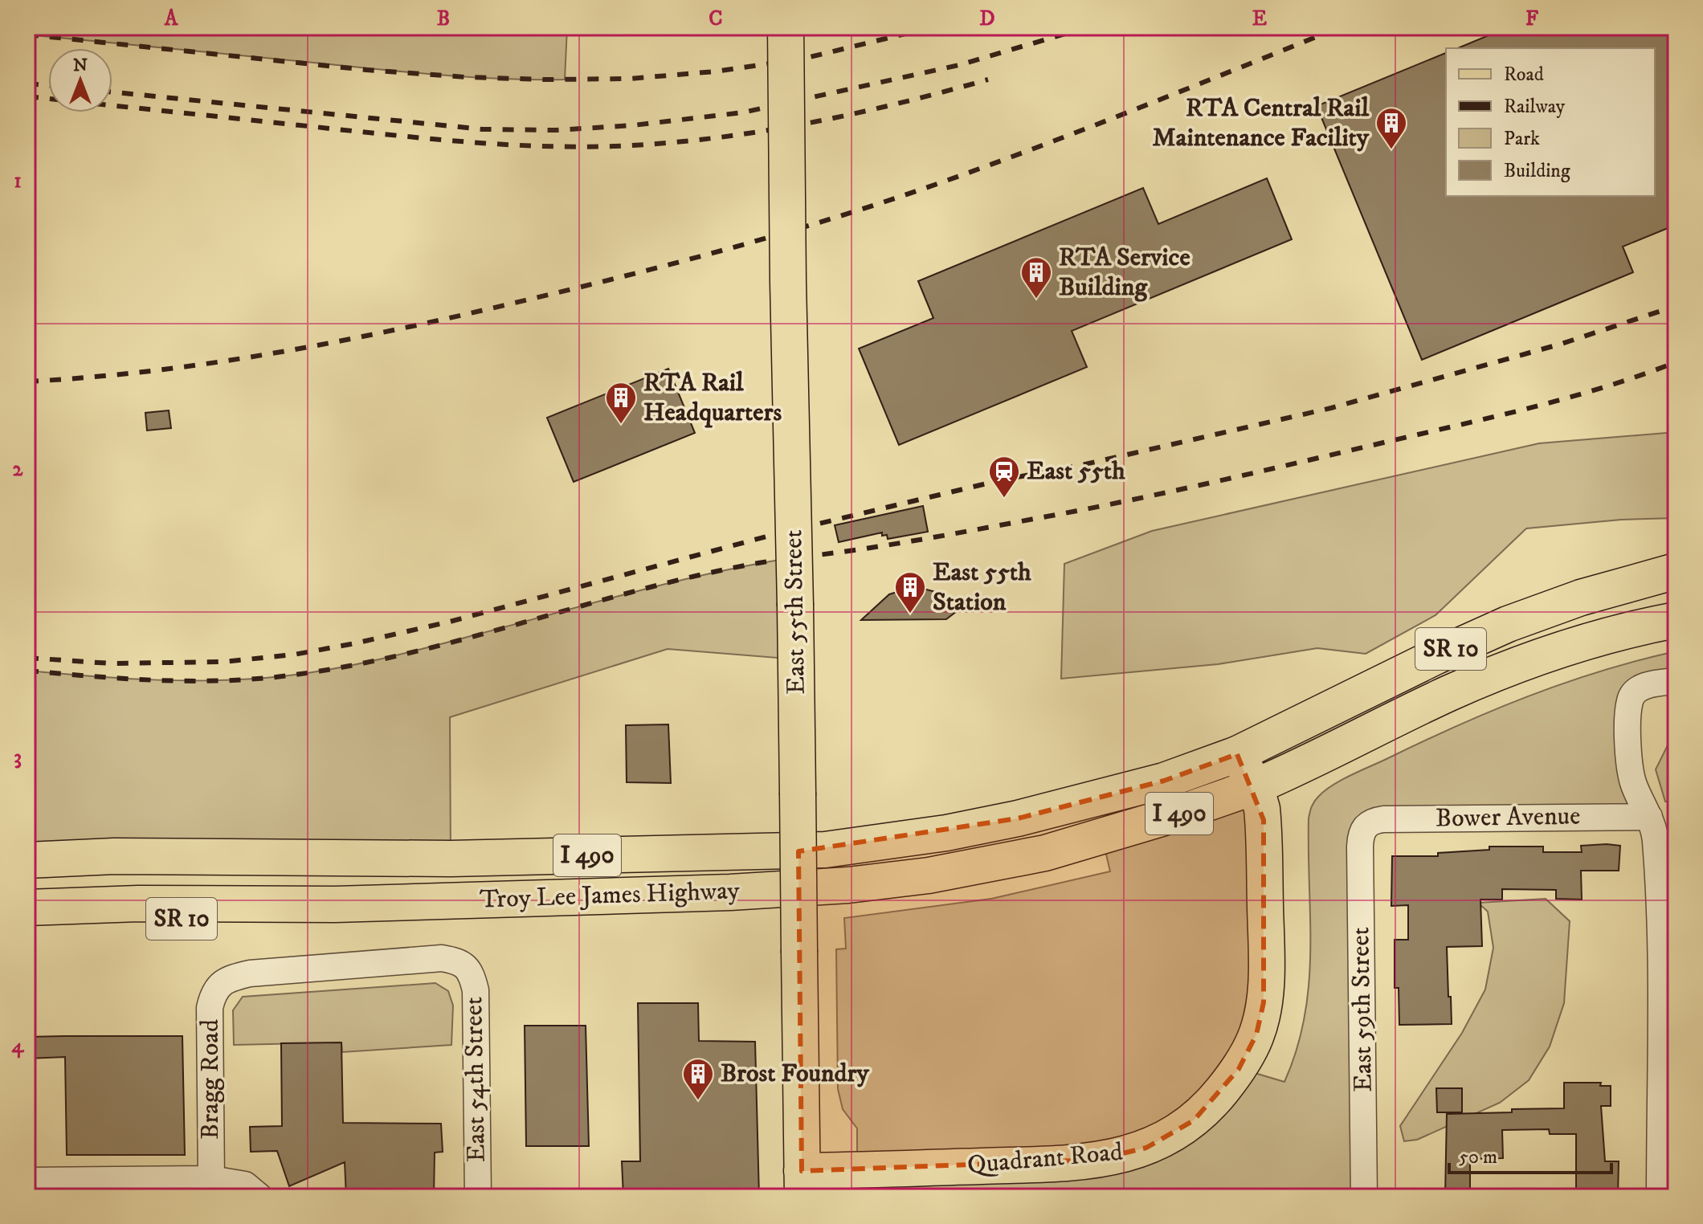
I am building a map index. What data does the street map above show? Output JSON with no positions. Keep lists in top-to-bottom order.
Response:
{
  "streets": {
    "main road": [
      "East 55th Street",
      "SR 10",
      "I 490",
      "Troy Lee James Highway",
      "Quadrant Road"
    ],
    "street": [
      "Bower Avenue",
      "East 59th Street",
      "Bragg Road",
      "East 54th Street"
    ]
  },
  "crossings": [
    ["East 55th Street", "Quadrant Road"],
    ["SR 10", "Troy Lee James Highway"],
    ["SR 10", "Quadrant Road"],
    ["Bower Avenue", "East 59th Street"],
    ["Troy Lee James Highway", "Quadrant Road"],
    ["Bragg Road", "East 54th Street"]
  ],
  "places": {
    "building": [
      "RTA Central Rail Maintenance Facility",
      "RTA Service Building",
      "RTA Rail Headquarters",
      "East 55th Station",
      "Brost Foundry"
    ],
    "station": ["East 55th"]
  },
  "legend": [
    "Road",
    "Railway",
    "Park",
    "Building"
  ],
  "scale_bar": "50 m",
  "north": "top",
  "grid": {
    "columns": [
      "A",
      "B",
      "C",
      "D",
      "E",
      "F"
    ],
    "rows": [
      "1",
      "2",
      "3",
      "4"
    ]
  }
}
